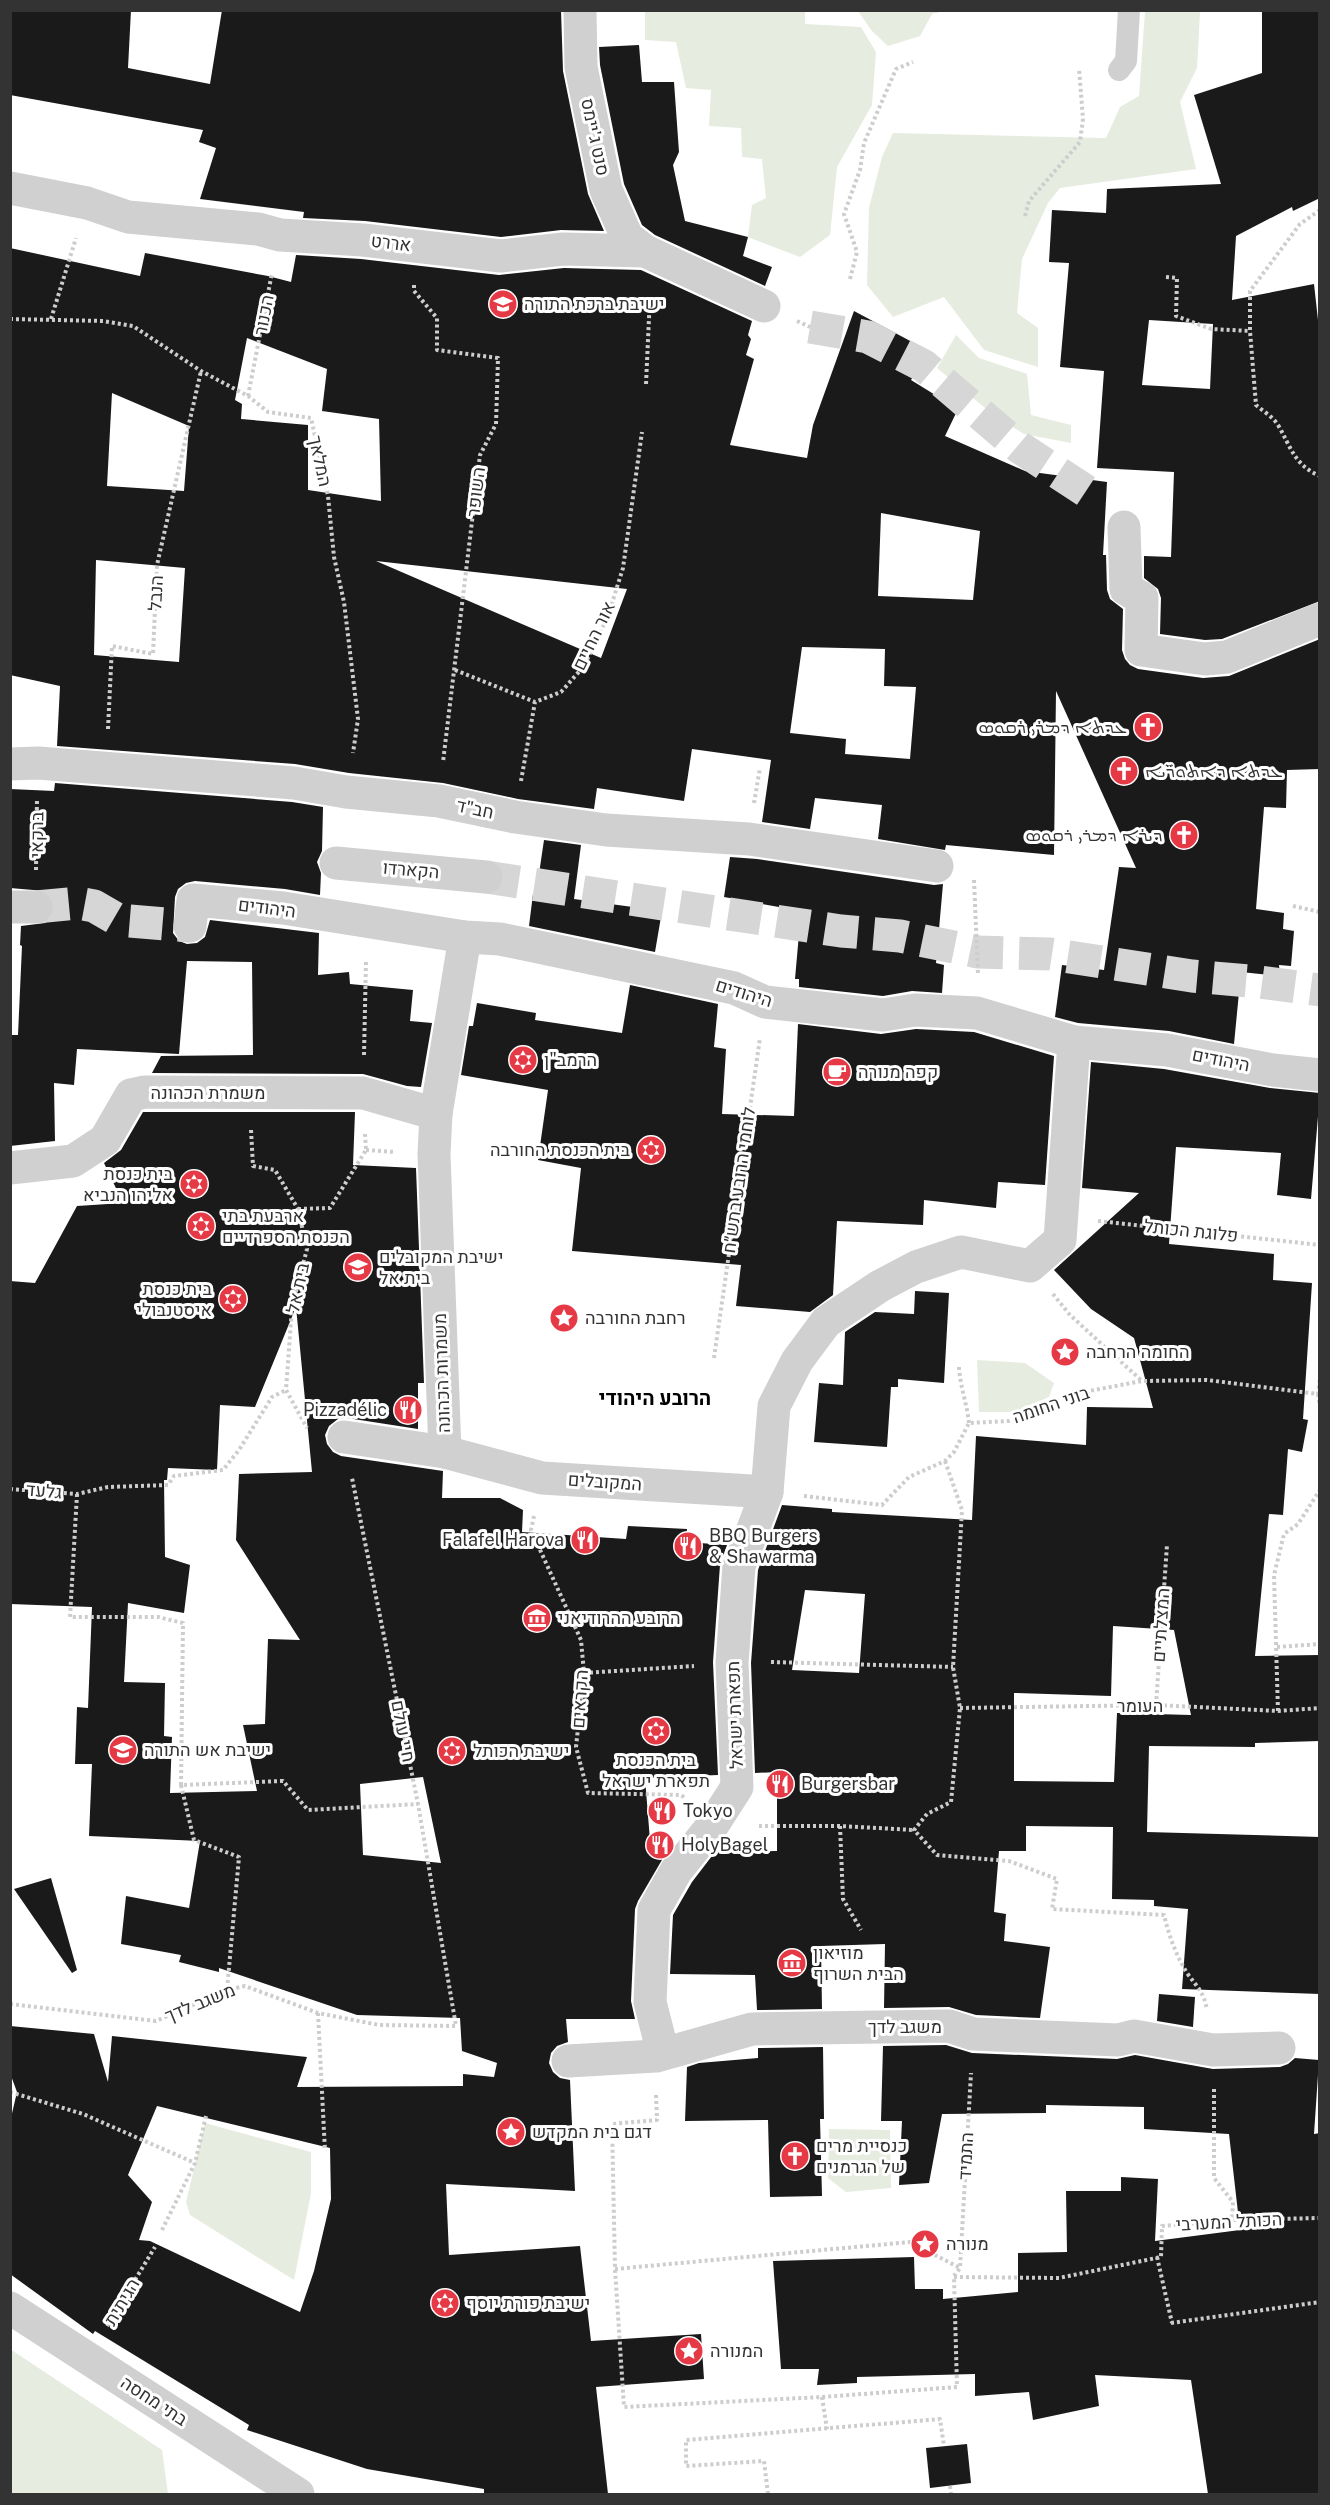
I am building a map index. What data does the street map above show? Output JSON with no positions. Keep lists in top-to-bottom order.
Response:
{
  "streets": {
    "street": [
      "סנט ג'יימס",
      "אררט",
      "חב\"ד",
      "הקארדו",
      "היהודים",
      "משמרת הכהונה",
      "משמרות הכהונה",
      "המקובלים",
      "תפארת ישראל",
      "משגב לדך",
      "בתי מחסה"
    ],
    "path": [
      "הכנור",
      "המלאך",
      "השופר",
      "הנבל",
      "אור החיים",
      "ברקאי",
      "לוחמי הרובע בתש״ח",
      "פלוגת הכותל",
      "בית אל",
      "בוני החומה",
      "גלעד",
      "המצלתיים",
      "הקראים",
      "העומר",
      "חיי עולם",
      "התמיד",
      "הכותל המערבי",
      "הגיתית"
    ]
  },
  "crossings": [
    ["סנט ג'יימס", "אררט"],
    ["אררט", "הכנור"],
    ["אררט", "השופר"],
    ["הכנור", "המלאך"],
    ["המלאך", "הנבל"],
    ["המלאך", "חב\"ד"],
    ["השופר", "חב\"ד"],
    ["הנבל", "חב\"ד"],
    ["חב\"ד", "ברקאי"],
    ["היהודים", "לוחמי הרובע בתש״ח"],
    ["היהודים", "משמרות הכהונה"],
    ["משמרת הכהונה", "בית אל"],
    ["משמרת הכהונה", "משמרות הכהונה"],
    ["בית אל", "גלעד"],
    ["משמרות הכהונה", "המקובלים"],
    ["המקובלים", "הקראים"],
    ["המקובלים", "תפארת ישראל"],
    ["המקובלים", "חיי עולם"],
    ["המצלתיים", "העומר"],
    ["הקראים", "תפארת ישראל"],
    ["תפארת ישראל", "משגב לדך"],
    ["חיי עולם", "משגב לדך"],
    ["משגב לדך", "התמיד"],
    ["הגיתית", "בתי מחסה"]
  ],
  "districts": ["הרובע היהודי"],
  "places": {
    "school or university": ["ישיבת ברכת התורה", "ישיבת המקובלים בית אל", "ישיבת אש התורה"],
    "church": [
      "ܥܕܬܐ ܕܡܪܝ ܪܩܘܣ",
      "ܥܕܬܐ ܕܐܬܘܖ̈ܝܐ",
      "ܕܝܪܐ ܕܡܪܝ ܪܩܘܣ",
      "כנסיית מרים של הגרמנים"
    ],
    "synagogue": [
      "הרמב\"ן",
      "בית הכנסת החורבה",
      "בית כנסת אליהו הנביא",
      "ארבעת בתי הכנסת הספרדיים",
      "בית כנסת איסטנבולי",
      "בית הכנסת תפארת ישראל",
      "ישיבת הכותל",
      "ישיבת פורת יוסף"
    ],
    "cafe": ["קפה מנורה"],
    "place": [
      "רחבת החורבה",
      "החומה הרחבה",
      "דגם בית המקדש",
      "מנורה",
      "המנורה"
    ],
    "restaurant": [
      "Pizzadélic",
      "Falafel Harova",
      "BBQ Burgers & Shawarma",
      "Burgersbar",
      "Tokyo",
      "HolyBagel"
    ],
    "museum": ["הרובע ההרודיאני", "מוזיאון הבית השרוף"]
  }
}
